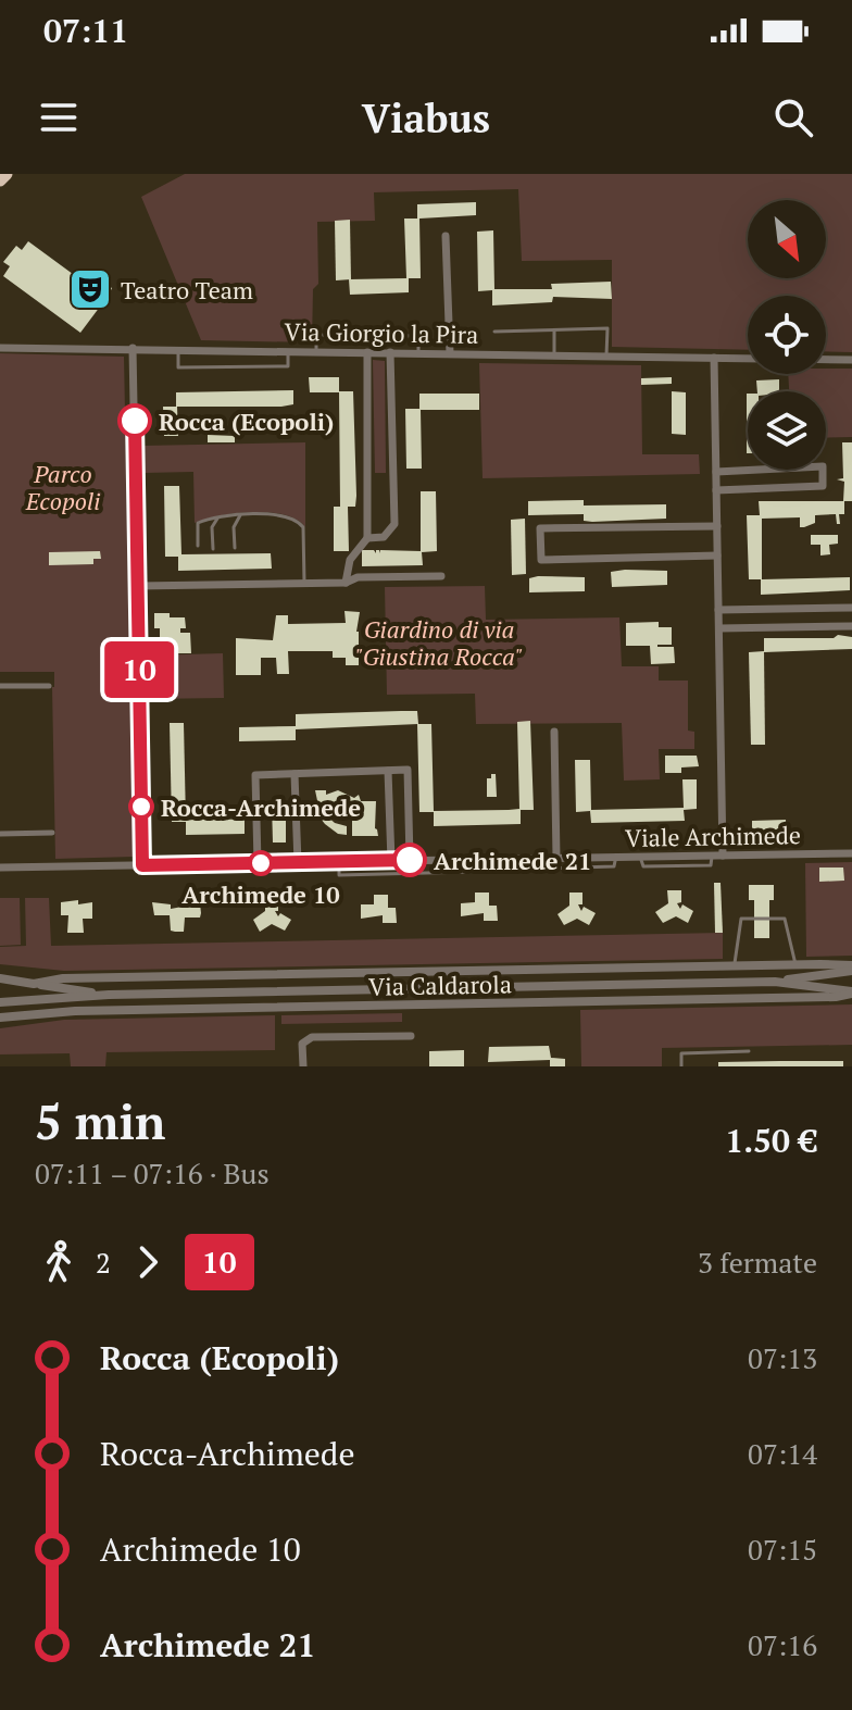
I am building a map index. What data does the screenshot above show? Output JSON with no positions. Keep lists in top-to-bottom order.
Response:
{
  "streets": {
    "street": ["Via Giorgio la Pira", "Viale Archimede", "Via Caldarola"]
  },
  "parks": ["Parco Ecopoli", "Giardino di via \"Giustina Rocca\""],
  "places": {
    "theatre": ["Teatro Team"],
    "other": [
      "Rocca (Ecopoli)",
      "Rocca-Archimede",
      "Archimede 21",
      "Archimede 10"
    ]
  },
  "lines": ["bus line 10"],
  "north": "bottom right",
  "page": {
    "status": "07:11",
    "header": "Viabus",
    "on_map": "10",
    "heading": ["5 min", "07:11 – 07:16 · Bus", "1.50 €"],
    "legs": ["2", "10", "3 fermate"],
    "list": [
      {
        "name": "Rocca (Ecopoli)",
        "value": "07:13"
      },
      {
        "name": "Rocca-Archimede",
        "value": "07:14"
      },
      {
        "name": "Archimede 10",
        "value": "07:15"
      },
      {
        "name": "Archimede 21",
        "value": "07:16"
      }
    ]
  }
}
